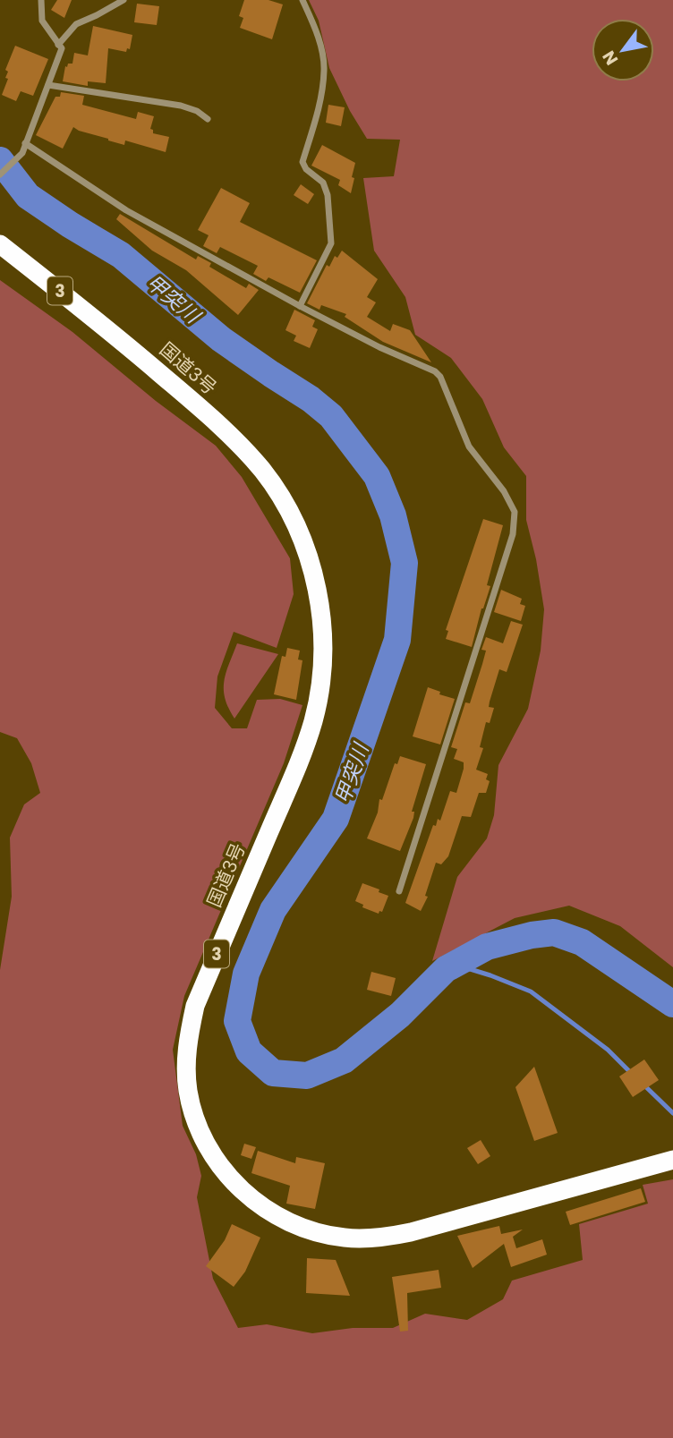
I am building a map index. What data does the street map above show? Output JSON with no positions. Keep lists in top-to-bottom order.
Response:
{
  "streets": {
    "highway": ["3", "国道3号"]
  },
  "water": ["甲突川"],
  "north": "bottom left"
}
